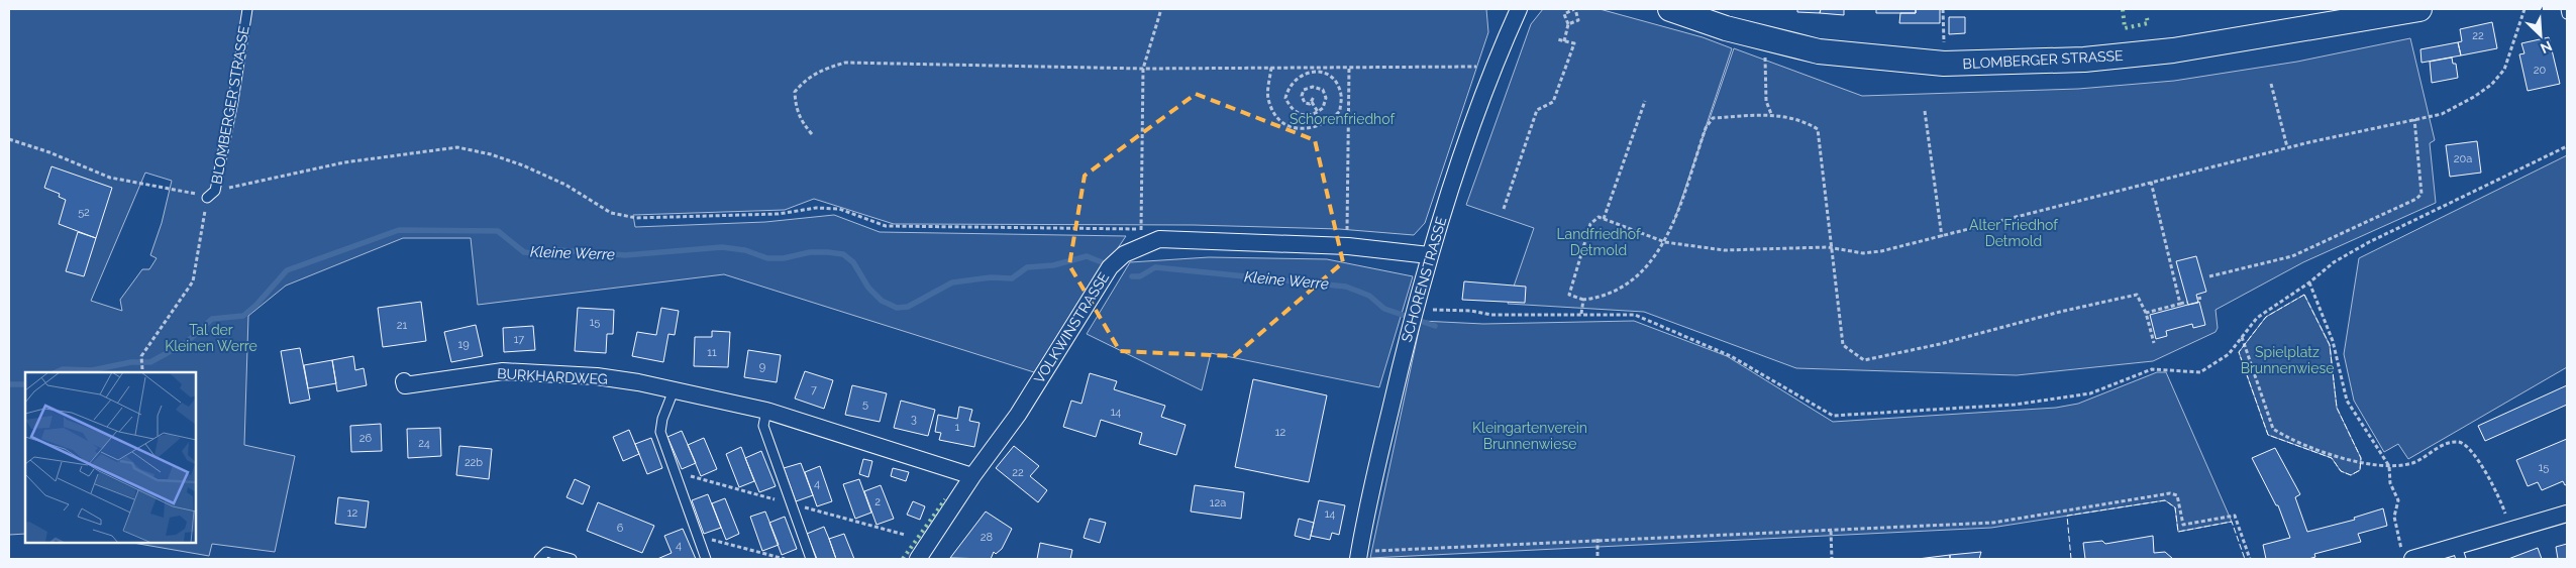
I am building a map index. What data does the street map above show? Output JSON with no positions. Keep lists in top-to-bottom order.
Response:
{
  "streets": {
    "street": [
      "BLOMBERGER STRASSE",
      "SCHORENSTRASSE",
      "VOLKWINSTRASSE",
      "BURKHARDWEG"
    ]
  },
  "crossings": [
    ["SCHORENSTRASSE", "VOLKWINSTRASSE"],
    ["VOLKWINSTRASSE", "BURKHARDWEG"]
  ],
  "water": ["Kleine Werre"],
  "parks": [
    "Schorenfriedhof",
    "Alter Friedhof Detmold",
    "Landfriedhof Detmold",
    "Tal der Kleinen Werre",
    "Spielplatz Brunnenwiese",
    "Kleingartenverein Brunnenwiese"
  ],
  "house_numbers": [
    "22",
    "20",
    "20a",
    "52",
    "15",
    "21",
    "17",
    "19",
    "11",
    "9",
    "7",
    "5",
    "14",
    "3",
    "1",
    "12",
    "26",
    "24",
    "22b",
    "15",
    "22",
    "4",
    "2",
    "12a",
    "12",
    "14",
    "6",
    "28",
    "4"
  ],
  "north": "bottom right"
}
